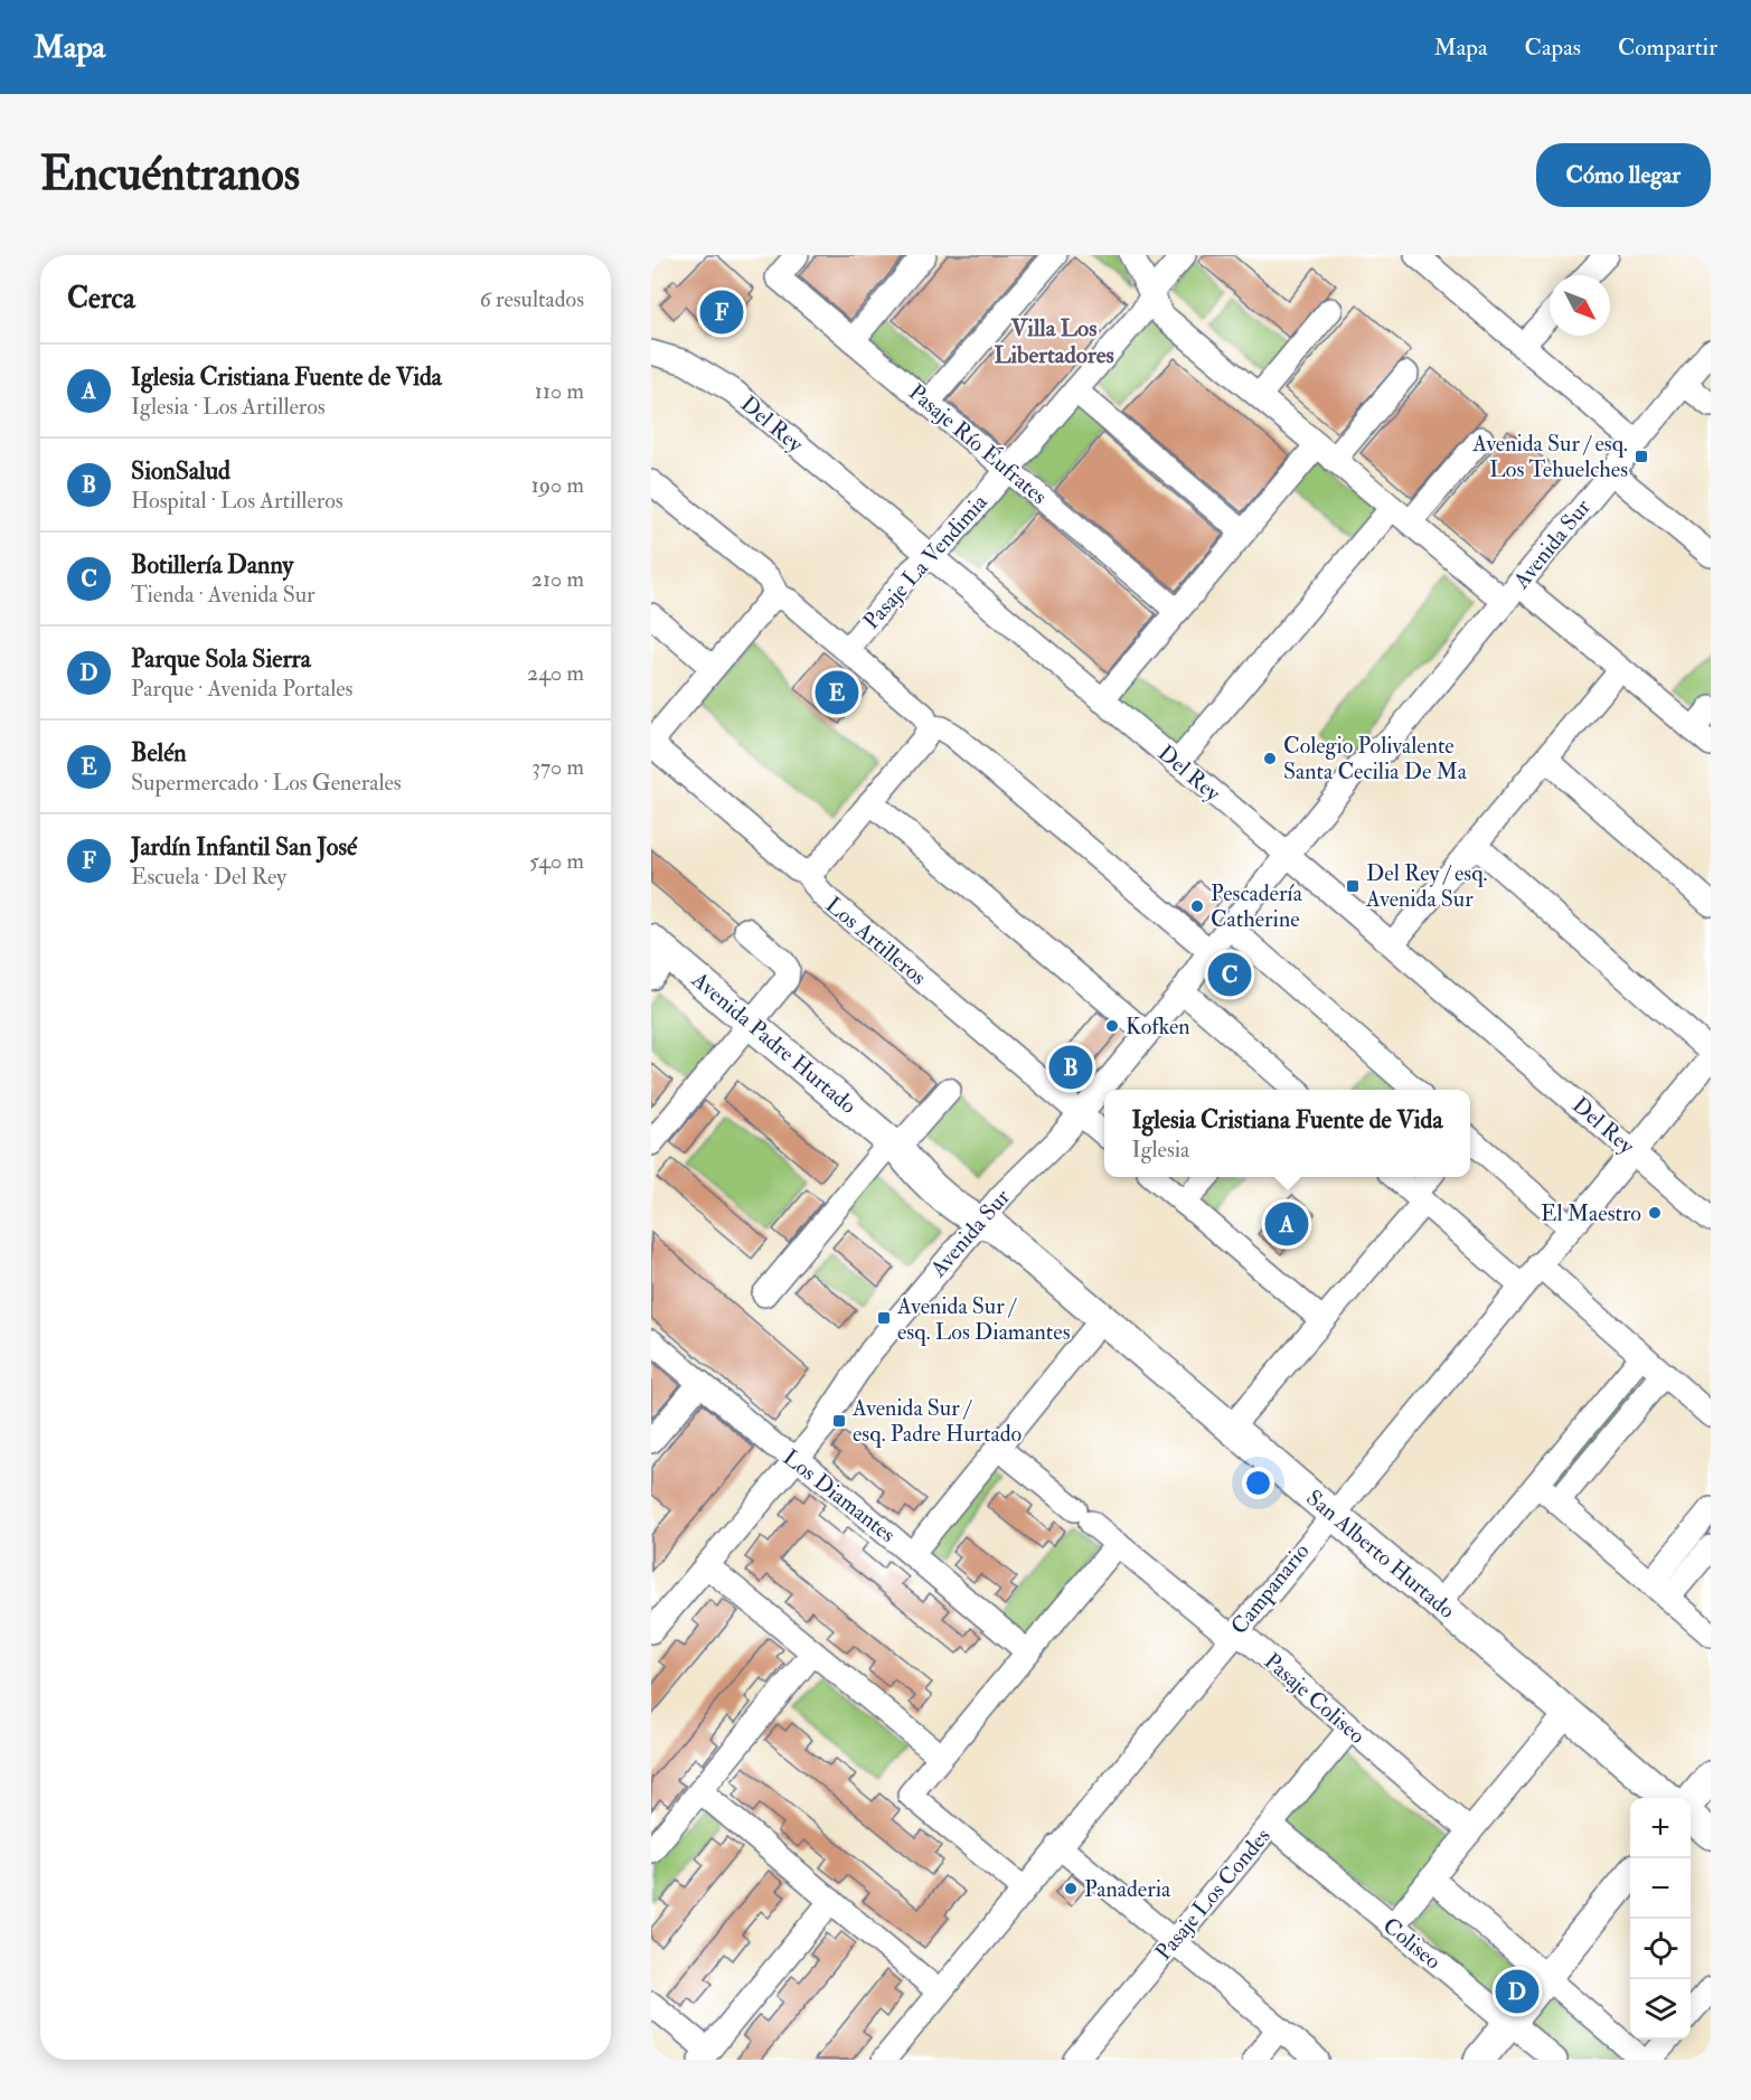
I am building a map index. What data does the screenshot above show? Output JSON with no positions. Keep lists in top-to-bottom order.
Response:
{
  "streets": {
    "main road": ["Avenida Padre Hurtado", "San Alberto Hurtado"],
    "street": [
      "Del Rey",
      "Pasaje Río Éufrates",
      "Avenida Sur",
      "Pasaje La Vendimia",
      "Los Artilleros",
      "Los Diamantes",
      "Campanario",
      "Pasaje Coliseo",
      "Pasaje Los Condes",
      "Coliseo"
    ]
  },
  "crossings": [
    ["Del Rey", "Avenida Sur"],
    ["Del Rey", "Pasaje La Vendimia"],
    ["Del Rey", "Campanario"],
    ["Pasaje Río Éufrates", "Pasaje La Vendimia"],
    ["Avenida Sur", "Los Artilleros"],
    ["Avenida Sur", "Avenida Padre Hurtado"],
    ["Avenida Sur", "Los Diamantes"],
    ["Avenida Sur", "San Alberto Hurtado"],
    ["Avenida Padre Hurtado", "San Alberto Hurtado"],
    ["San Alberto Hurtado", "Campanario"],
    ["Campanario", "Pasaje Coliseo"],
    ["Pasaje Coliseo", "Pasaje Los Condes"],
    ["Pasaje Los Condes", "Coliseo"]
  ],
  "districts": ["Villa Los Libertadores"],
  "places": {
    "transit": [
      "Avenida Sur / esq. Los Tehuelches",
      "Del Rey / esq. Avenida Sur",
      "Avenida Sur / esq. Los Diamantes",
      "Avenida Sur / esq. Padre Hurtado"
    ],
    "other": [
      "Colegio Polivalente Santa Cecilia De Ma",
      "Pescadería Catherine",
      "Kofken",
      "El Maestro",
      "Panaderia"
    ]
  },
  "north": "bottom right",
  "page": {
    "header": "Mapa",
    "nav": ["Mapa", "Capas", "Compartir"],
    "buttons": "Cómo llegar",
    "title": "Encuéntranos",
    "heading": ["Cerca", "6 resultados"],
    "pins": [
      "F",
      "E",
      "C",
      "B",
      "A",
      "D"
    ],
    "list": [
      {
        "mark": "A",
        "name": "Iglesia Cristiana Fuente de Vida",
        "note": "Iglesia · Los Artilleros",
        "value": "110 m"
      },
      {
        "mark": "B",
        "name": "SionSalud",
        "note": "Hospital · Los Artilleros",
        "value": "190 m"
      },
      {
        "mark": "C",
        "name": "Botillería Danny",
        "note": "Tienda · Avenida Sur",
        "value": "210 m"
      },
      {
        "mark": "D",
        "name": "Parque Sola Sierra",
        "note": "Parque · Avenida Portales",
        "value": "240 m"
      },
      {
        "mark": "E",
        "name": "Belén",
        "note": "Supermercado · Los Generales",
        "value": "370 m"
      },
      {
        "mark": "F",
        "name": "Jardín Infantil San José",
        "note": "Escuela · Del Rey",
        "value": "540 m"
      }
    ],
    "popup": ["Iglesia Cristiana Fuente de Vida", "Iglesia"],
    "map_buttons": ["+", "−"]
  }
}
